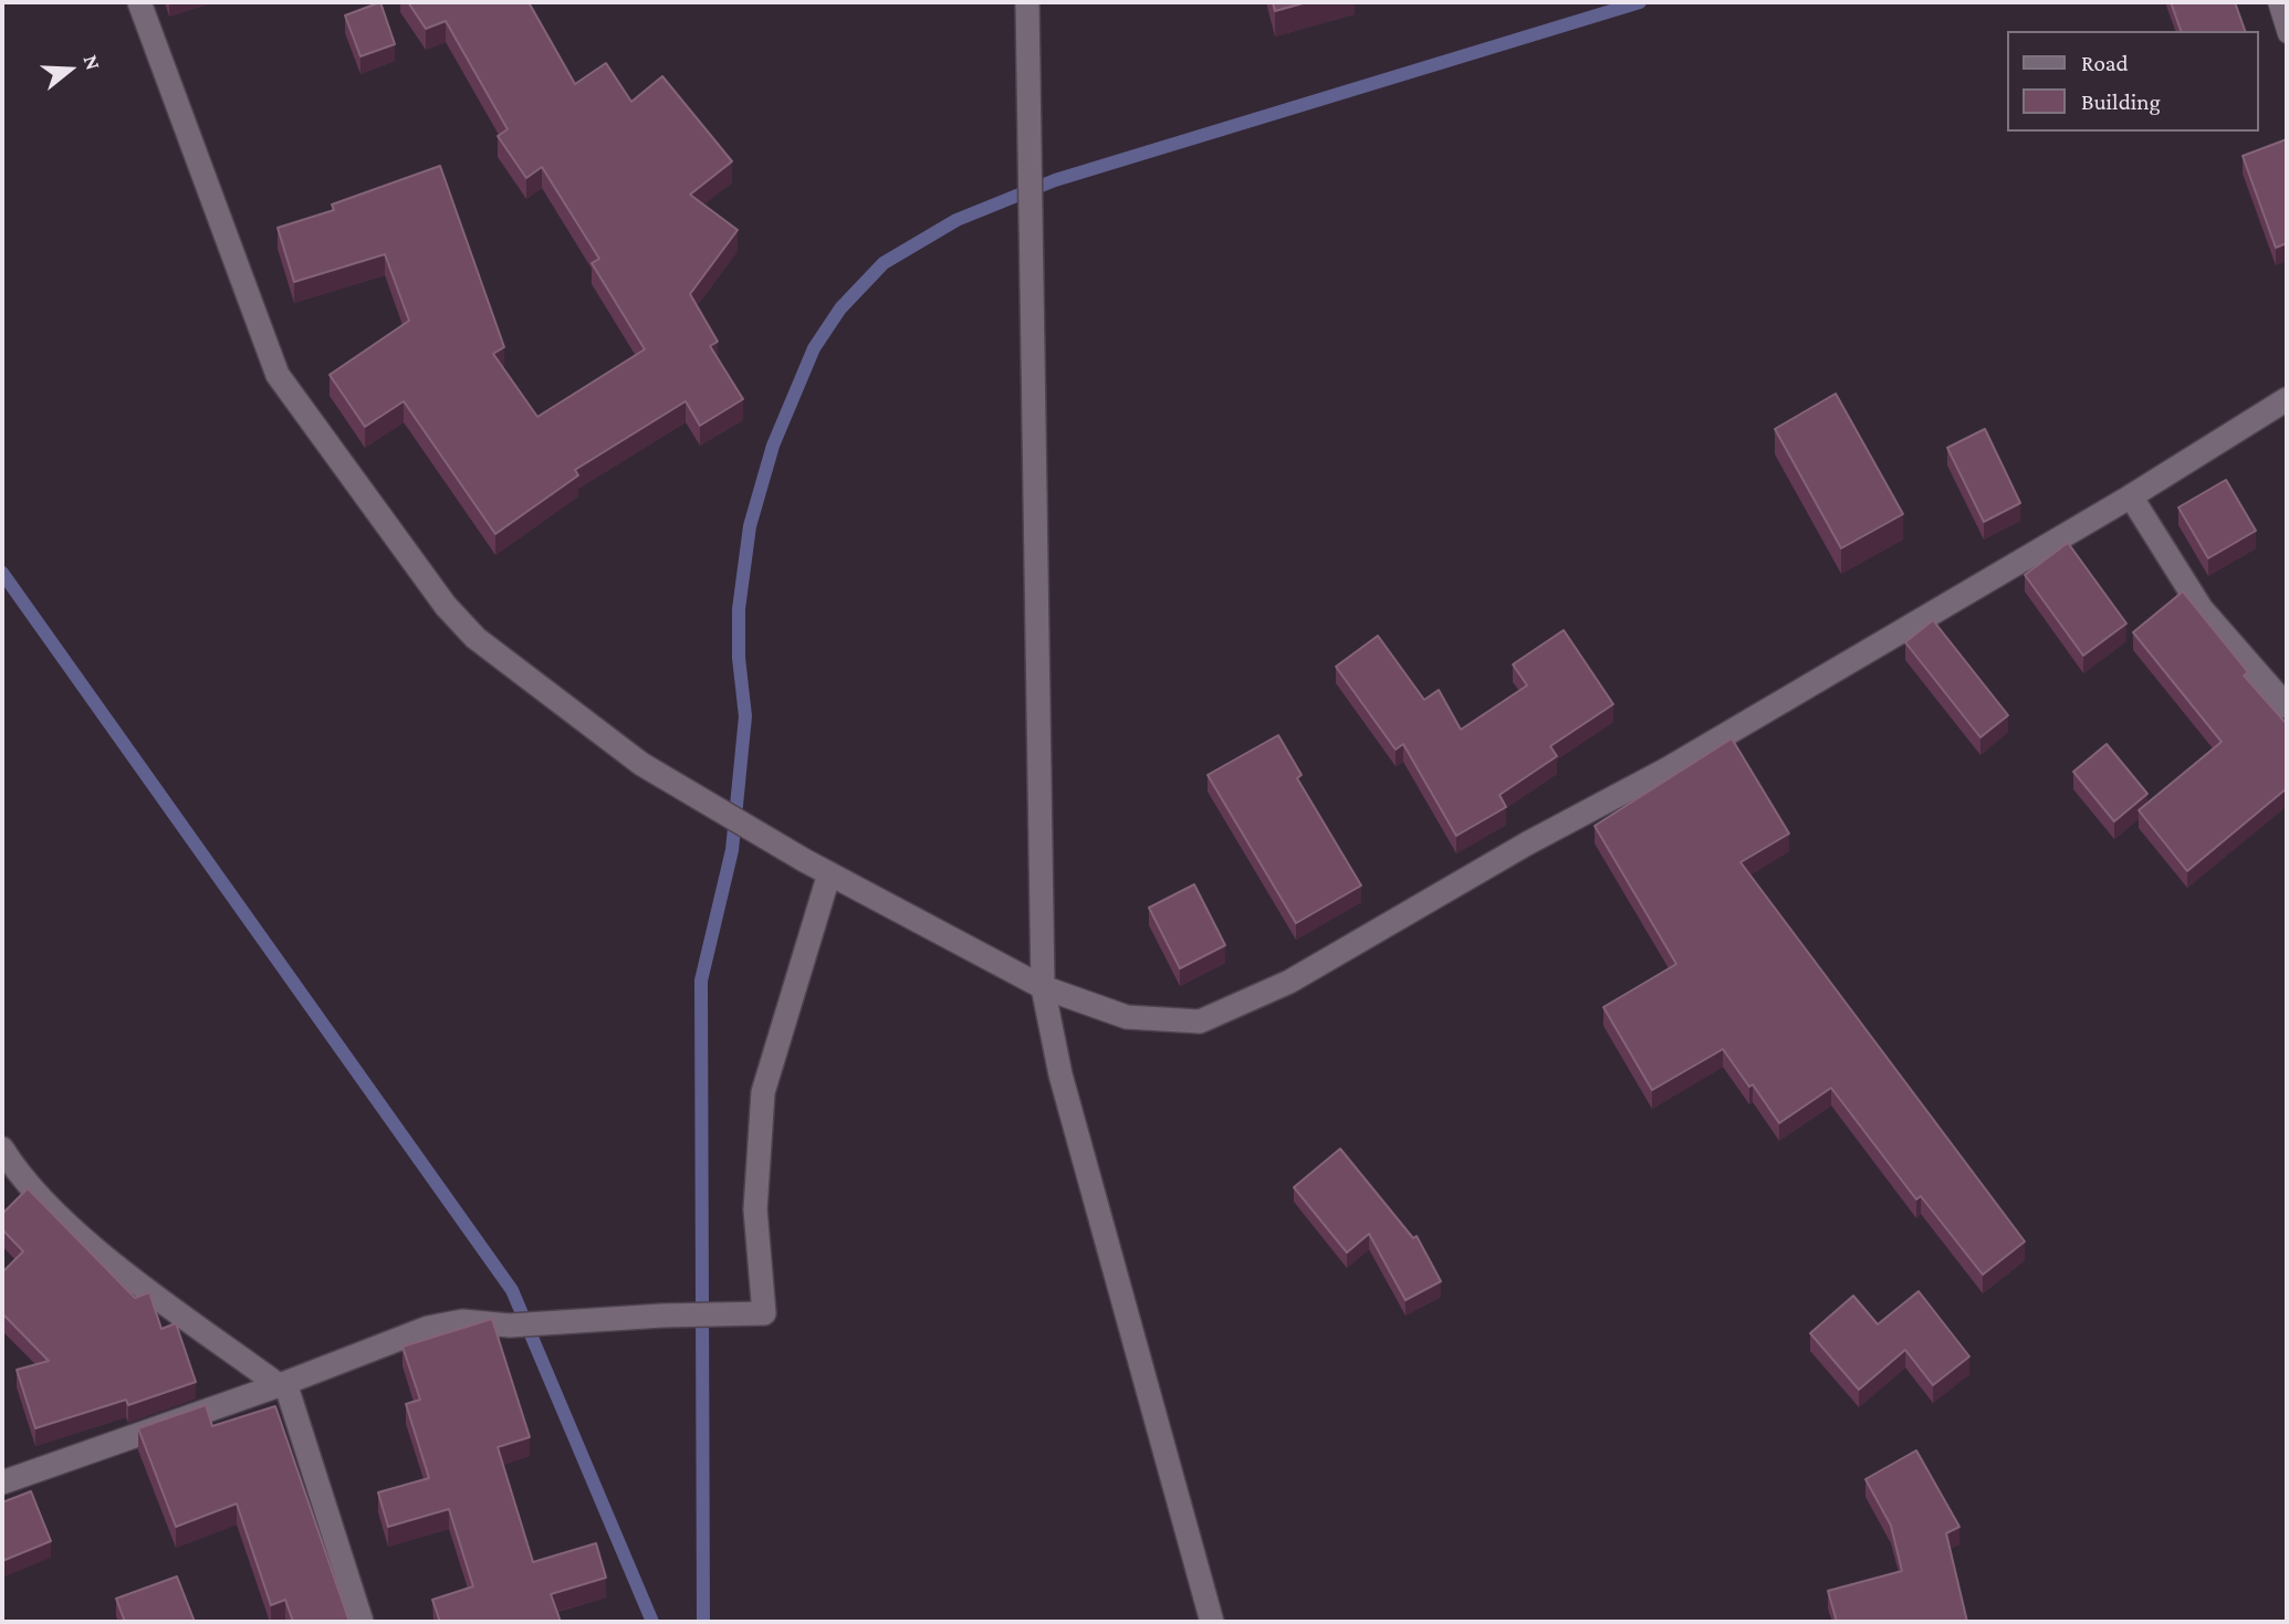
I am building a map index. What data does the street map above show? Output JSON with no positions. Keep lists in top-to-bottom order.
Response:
{
  "legend": ["Road", "Building"],
  "north": "right"
}
